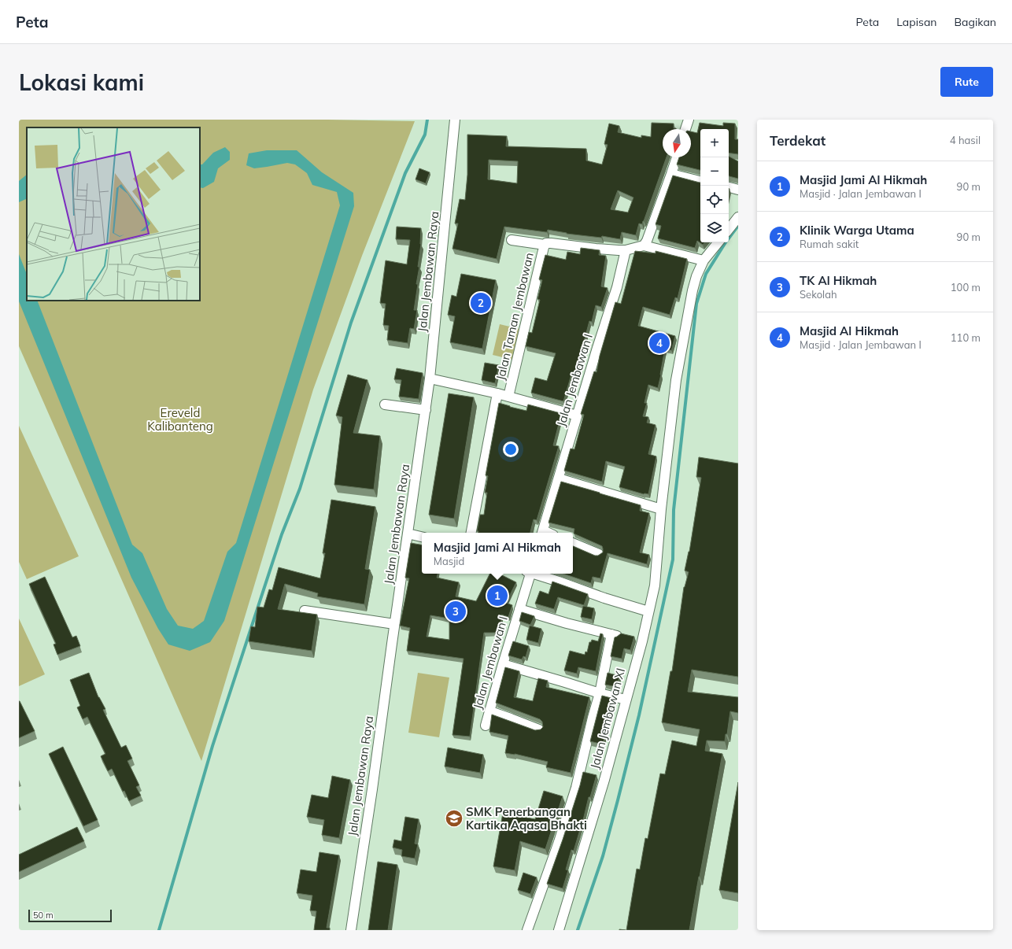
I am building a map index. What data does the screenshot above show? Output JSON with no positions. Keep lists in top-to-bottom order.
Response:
{
  "streets": {
    "street": [
      "Jalan Jembawan Raya",
      "Jalan Taman Jembawan",
      "Jalan Jembawan I",
      "Jalan Jembawan XI"
    ]
  },
  "parks": ["Ereveld Kalibanteng"],
  "places": {
    "school or university": ["SMK Penerbangan Kartika Aqasa Bhakti"]
  },
  "scale_bar": "50 m",
  "north": "bottom",
  "page": {
    "header": "Peta",
    "nav": ["Peta", "Lapisan", "Bagikan"],
    "buttons": "Rute",
    "title": "Lokasi kami",
    "heading": ["Terdekat", "4 hasil"],
    "map_buttons": ["+", "−"],
    "list": [
      {
        "mark": "1",
        "name": "Masjid Jami Al Hikmah",
        "note": "Masjid · Jalan Jembawan I",
        "value": "90 m"
      },
      {
        "mark": "2",
        "name": "Klinik Warga Utama",
        "note": "Rumah sakit",
        "value": "90 m"
      },
      {
        "mark": "3",
        "name": "TK Al Hikmah",
        "note": "Sekolah",
        "value": "100 m"
      },
      {
        "mark": "4",
        "name": "Masjid Al Hikmah",
        "note": "Masjid · Jalan Jembawan I",
        "value": "110 m"
      }
    ],
    "pins": [
      "2",
      "4",
      "1",
      "3"
    ],
    "popup": ["Masjid Jami Al Hikmah", "Masjid"],
    "scale": "50 m"
  }
}
